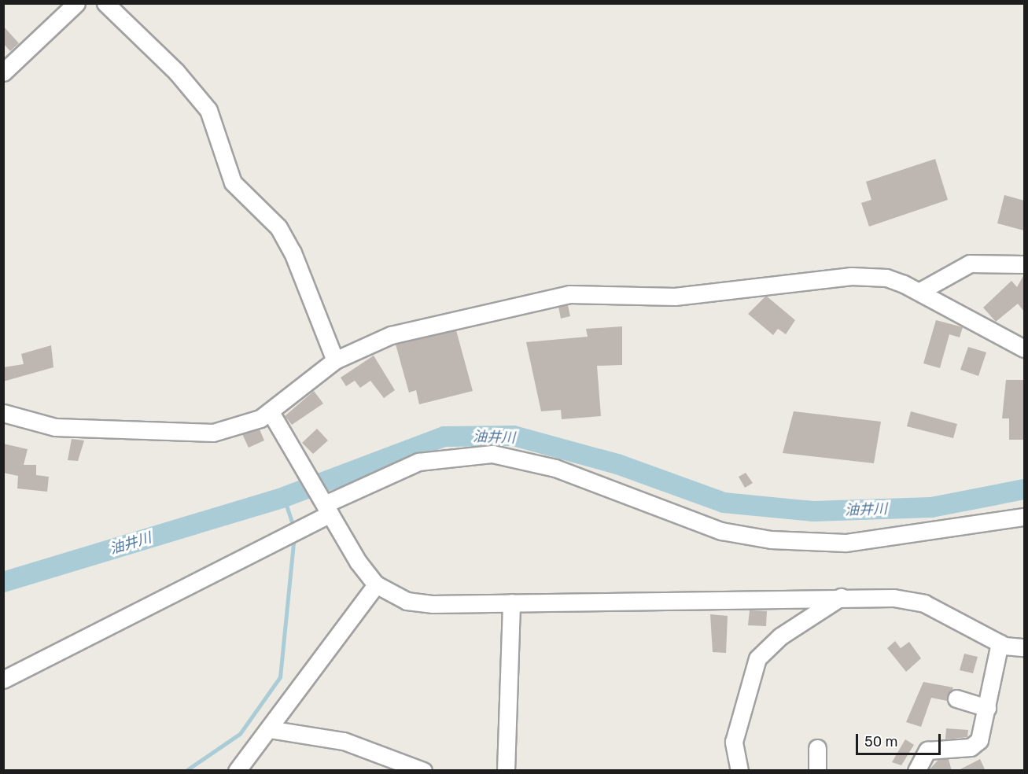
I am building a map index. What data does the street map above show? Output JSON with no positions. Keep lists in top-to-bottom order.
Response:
{
  "water": ["油井川"],
  "scale_bar": "50 m"
}
